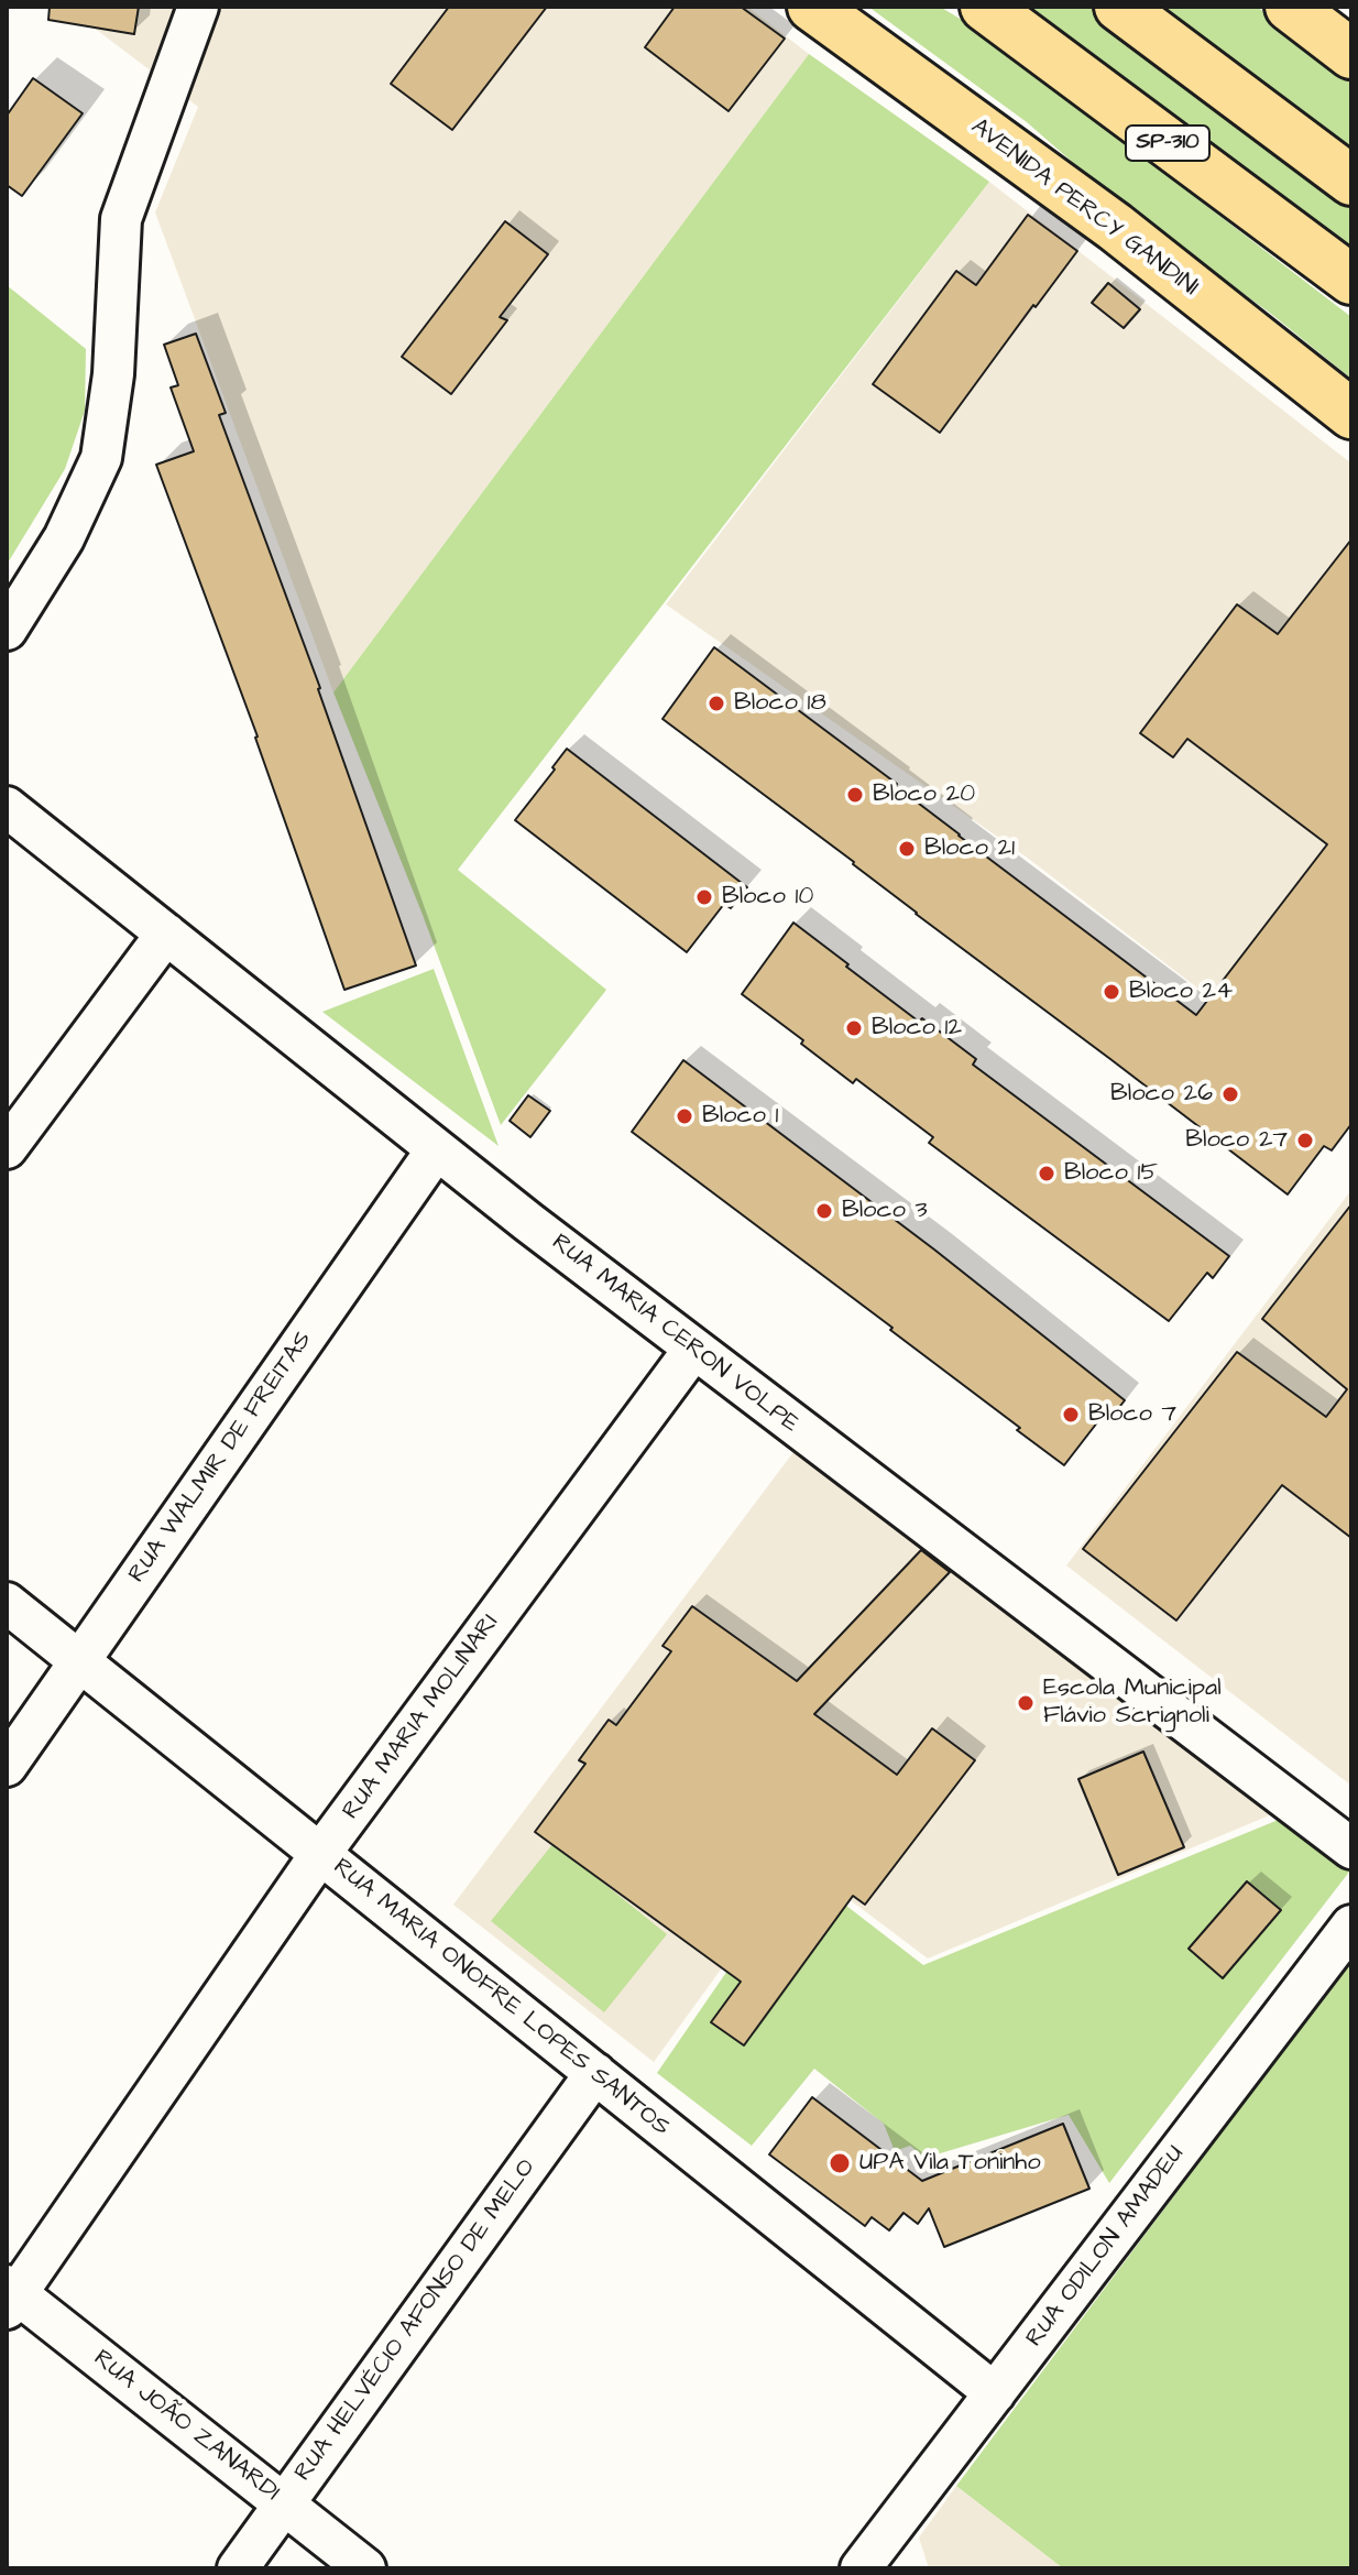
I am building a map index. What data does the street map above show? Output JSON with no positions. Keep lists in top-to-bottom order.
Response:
{
  "streets": {
    "main road": ["SP-310", "AVENIDA PERCY GANDINI"],
    "street": [
      "RUA MARIA CERON VOLPE",
      "RUA WALMIR DE FREITAS",
      "RUA MARIA MOLINARI",
      "RUA MARIA ONOFRE LOPES SANTOS",
      "RUA ODILON AMADEU",
      "RUA HELVÉCIO AFONSO DE MELO",
      "RUA JOÃO ZANARDI"
    ]
  },
  "crossings": [
    ["RUA MARIA CERON VOLPE", "RUA WALMIR DE FREITAS"],
    ["RUA MARIA CERON VOLPE", "RUA MARIA MOLINARI"],
    ["RUA WALMIR DE FREITAS", "RUA MARIA ONOFRE LOPES SANTOS"],
    ["RUA MARIA MOLINARI", "RUA MARIA ONOFRE LOPES SANTOS"],
    ["RUA MARIA MOLINARI", "RUA JOÃO ZANARDI"],
    ["RUA MARIA ONOFRE LOPES SANTOS", "RUA ODILON AMADEU"],
    ["RUA MARIA ONOFRE LOPES SANTOS", "RUA HELVÉCIO AFONSO DE MELO"],
    ["RUA HELVÉCIO AFONSO DE MELO", "RUA JOÃO ZANARDI"]
  ],
  "places": [
    "Bloco 18",
    "Bloco 20",
    "Bloco 21",
    "Bloco 10",
    "Bloco 24",
    "Bloco 12",
    "Bloco 26",
    "Bloco 1",
    "Bloco 27",
    "Bloco 15",
    "Bloco 3",
    "Bloco 7",
    "Escola Municipal Flávio Scrignoli",
    "UPA Vila Toninho"
  ]
}
